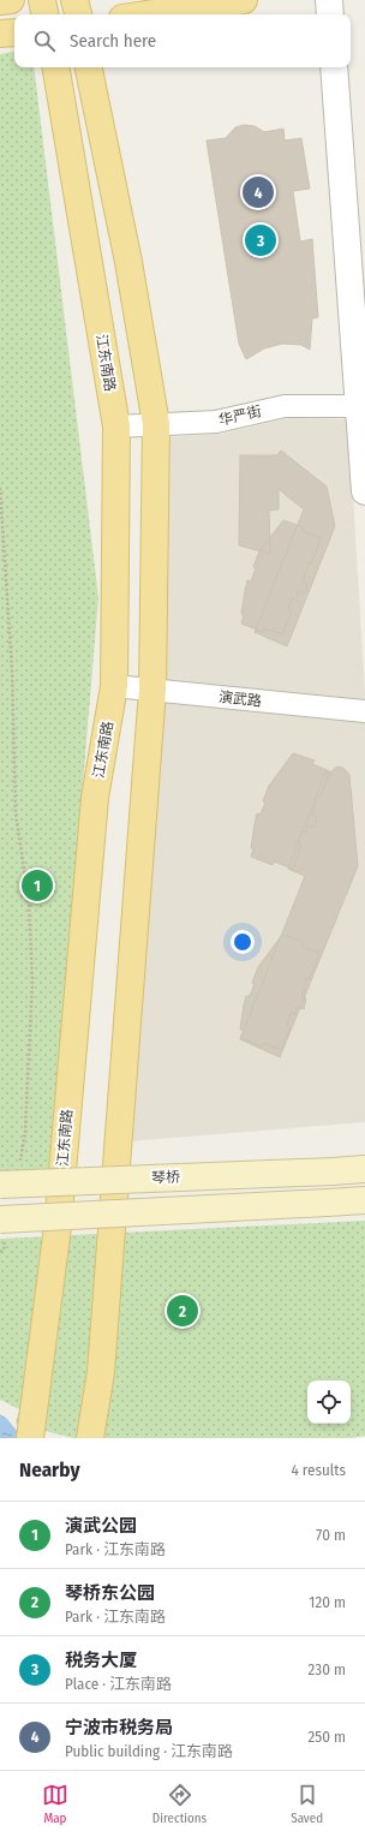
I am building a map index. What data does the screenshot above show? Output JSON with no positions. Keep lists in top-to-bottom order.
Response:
{
  "streets": {
    "main road": ["江东南路", "琴桥"],
    "street": ["华严街", "演武路"]
  },
  "crossings": [
    ["江东南路", "华严街"],
    ["江东南路", "演武路"]
  ],
  "page": {
    "search": "Search here",
    "pins": [
      "4",
      "3",
      "1",
      "2"
    ],
    "heading": ["Nearby", "4 results"],
    "list": [
      {
        "mark": "1",
        "name": "演武公园",
        "note": "Park · 江东南路",
        "value": "70 m"
      },
      {
        "mark": "2",
        "name": "琴桥东公园",
        "note": "Park · 江东南路",
        "value": "120 m"
      },
      {
        "mark": "3",
        "name": "税务大厦",
        "note": "Place · 江东南路",
        "value": "230 m"
      },
      {
        "mark": "4",
        "name": "宁波市税务局",
        "note": "Public building · 江东南路",
        "value": "250 m"
      }
    ],
    "nav": ["Map", "Directions", "Saved"]
  }
}
